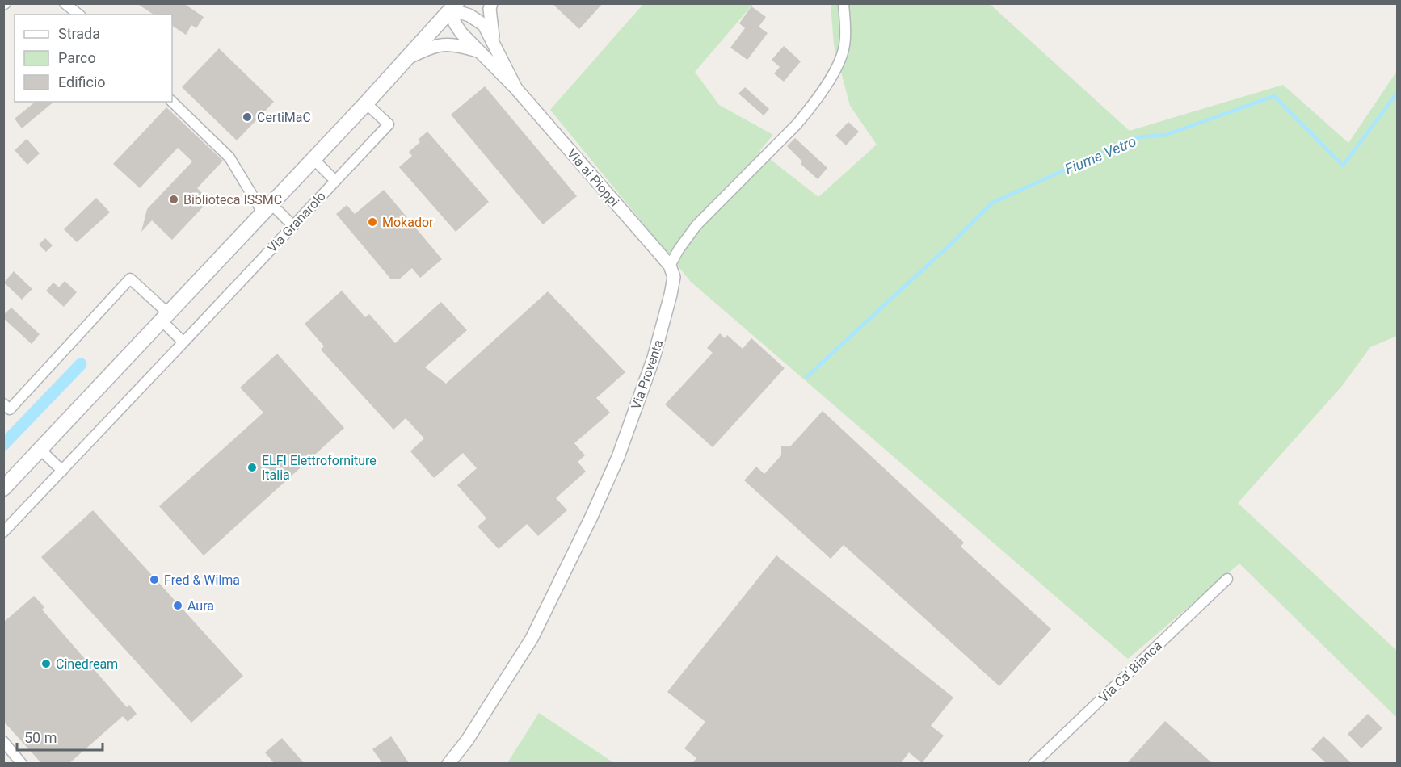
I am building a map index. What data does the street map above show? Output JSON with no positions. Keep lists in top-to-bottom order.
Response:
{
  "streets": {
    "street": [
      "Via ai Pioppi",
      "Via Granarolo",
      "Via Proventa",
      "Via Ca' Bianca"
    ]
  },
  "crossings": [
    ["Via ai Pioppi", "Via Proventa"]
  ],
  "water": ["Fiume Vetro"],
  "places": [
    "CertiMaC",
    "Biblioteca ISSMC",
    "Mokador",
    "ELFI Elettroforniture Italia",
    "Fred & Wilma",
    "Aura",
    "Cinedream"
  ],
  "legend": ["Strada", "Parco", "Edificio"],
  "scale_bar": "50 m"
}
